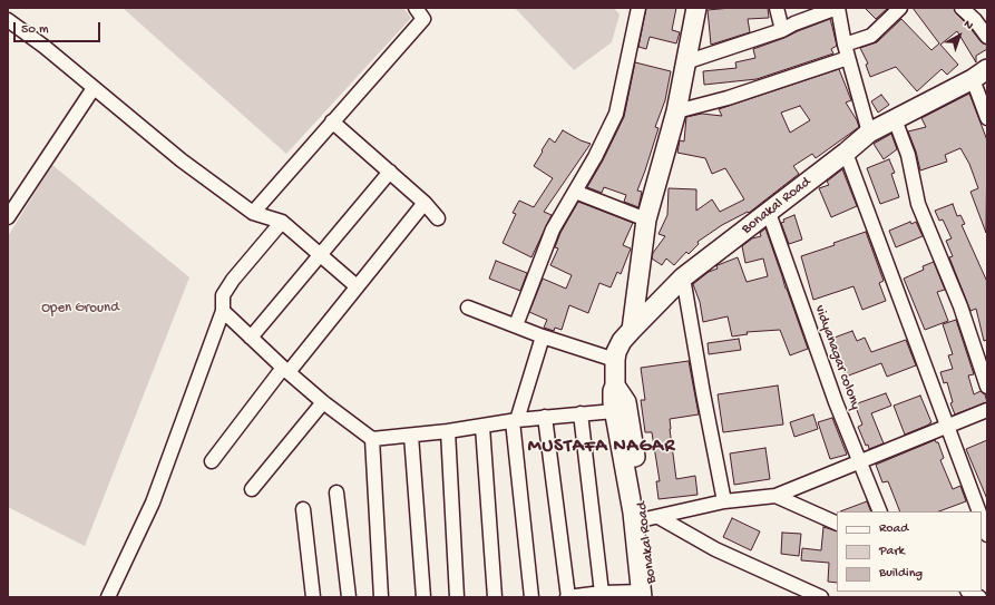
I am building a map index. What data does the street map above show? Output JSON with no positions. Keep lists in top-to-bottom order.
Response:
{
  "streets": {
    "main road": ["Bonakal Road"],
    "street": ["vidyanagar colony"]
  },
  "crossings": [
    ["Bonakal Road", "vidyanagar colony"]
  ],
  "districts": ["MUSTAFA NAGAR"],
  "parks": ["Open Ground"],
  "legend": ["Road", "Park", "Building"],
  "scale_bar": "50 m",
  "north": "top right"
}
